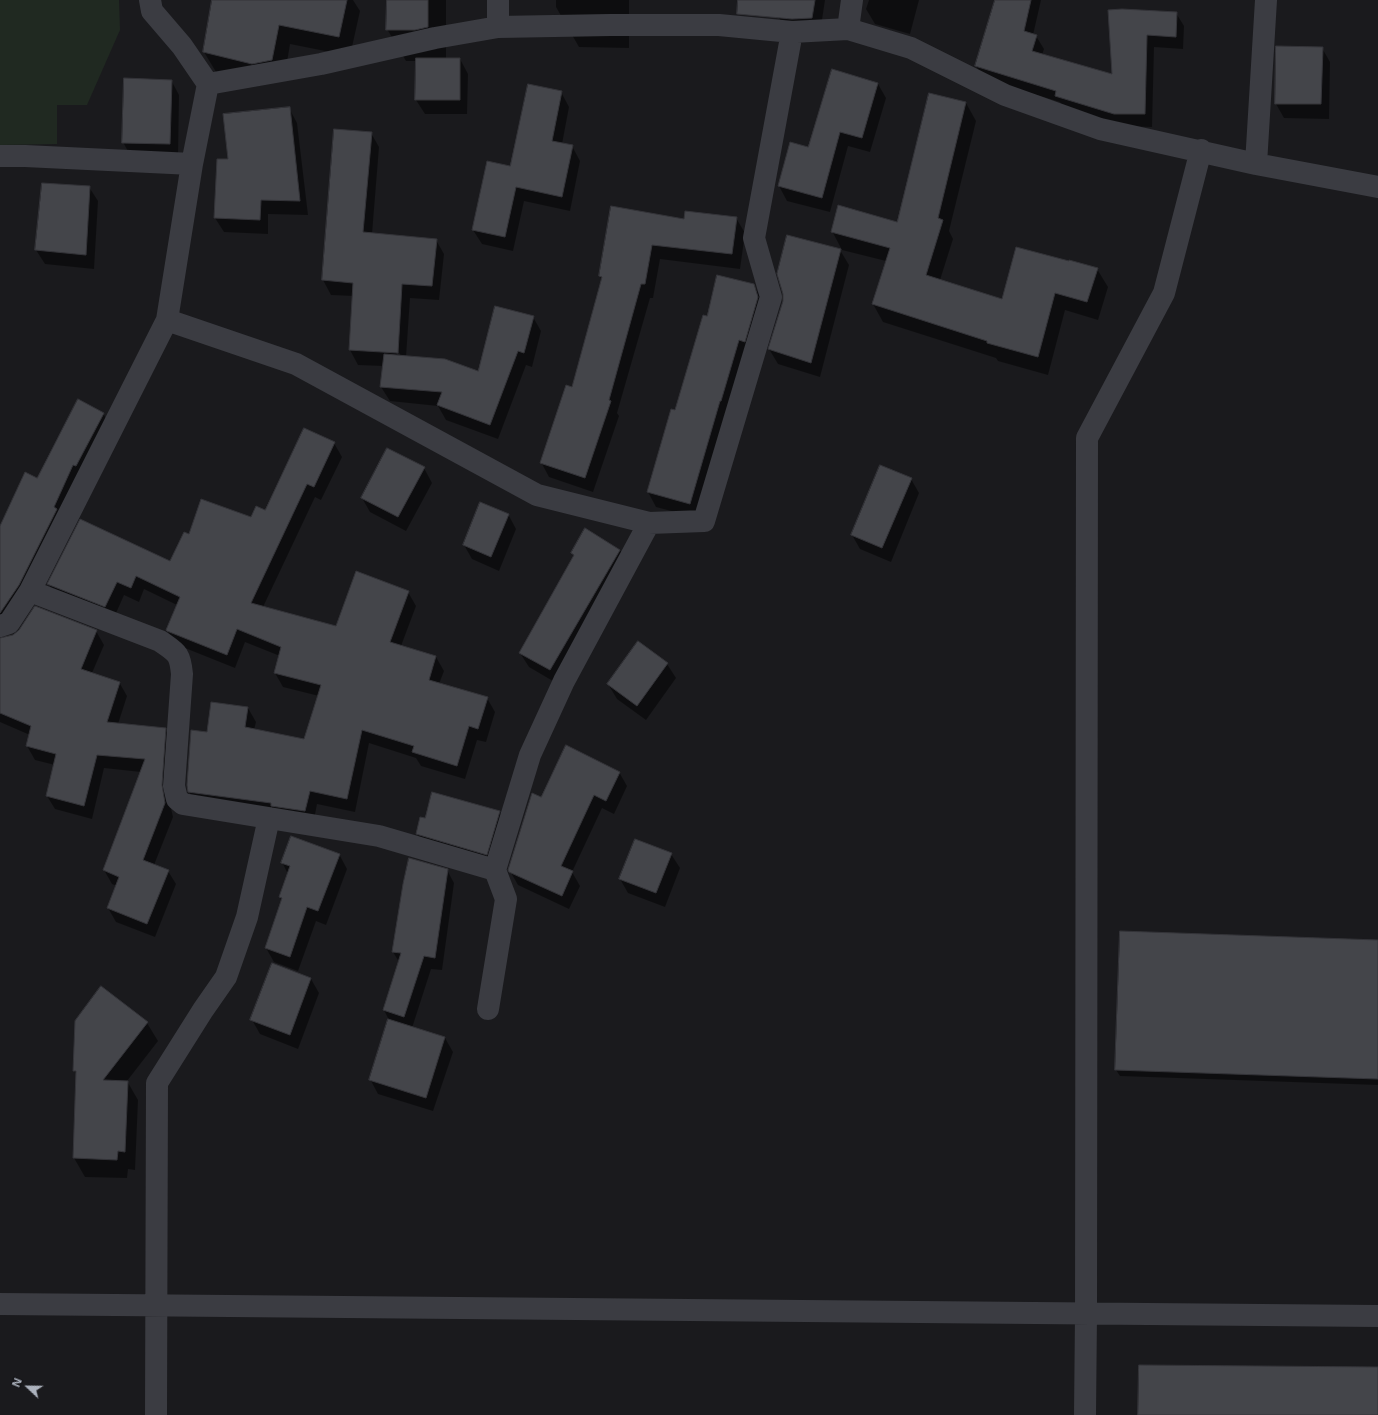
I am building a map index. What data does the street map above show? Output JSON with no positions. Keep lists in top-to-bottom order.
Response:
{
  "north": "left"
}
